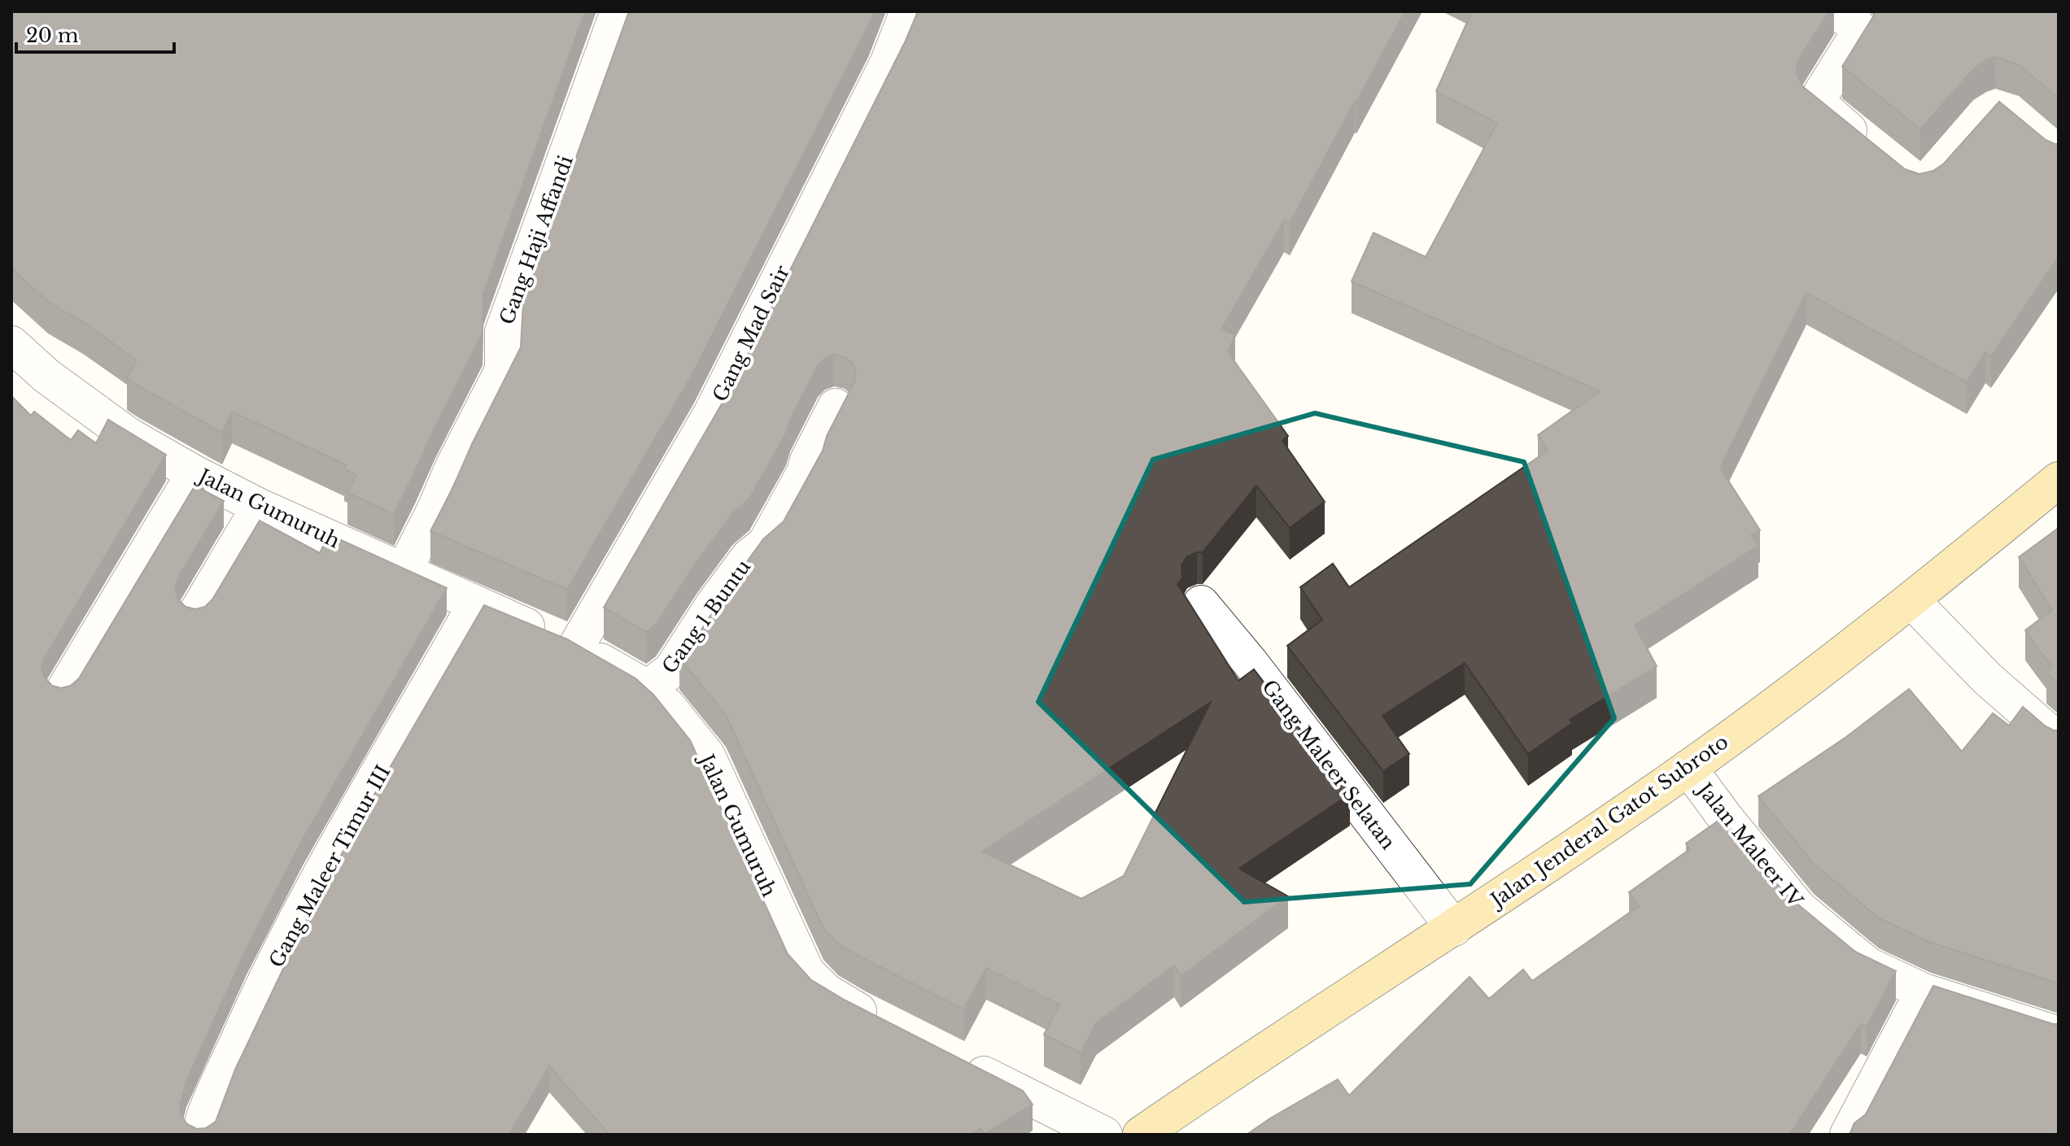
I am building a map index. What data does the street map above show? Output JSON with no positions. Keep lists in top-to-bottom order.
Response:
{
  "streets": {
    "main road": ["Jalan Jenderal Gatot Subroto"],
    "street": [
      "Gang Haji Affandi",
      "Gang Mad Sair",
      "Jalan Gumuruh",
      "Gang 1 Buntu",
      "Gang Maleer Selatan",
      "Jalan Maleer IV",
      "Gang Maleer Timur III"
    ]
  },
  "crossings": [
    ["Gang Haji Affandi", "Jalan Gumuruh"],
    ["Gang Mad Sair", "Jalan Gumuruh"],
    ["Jalan Gumuruh", "Gang 1 Buntu"],
    ["Jalan Gumuruh", "Gang Maleer Timur III"],
    ["Gang Maleer Selatan", "Jalan Jenderal Gatot Subroto"],
    ["Jalan Jenderal Gatot Subroto", "Jalan Maleer IV"]
  ],
  "scale_bar": "20 m"
}
